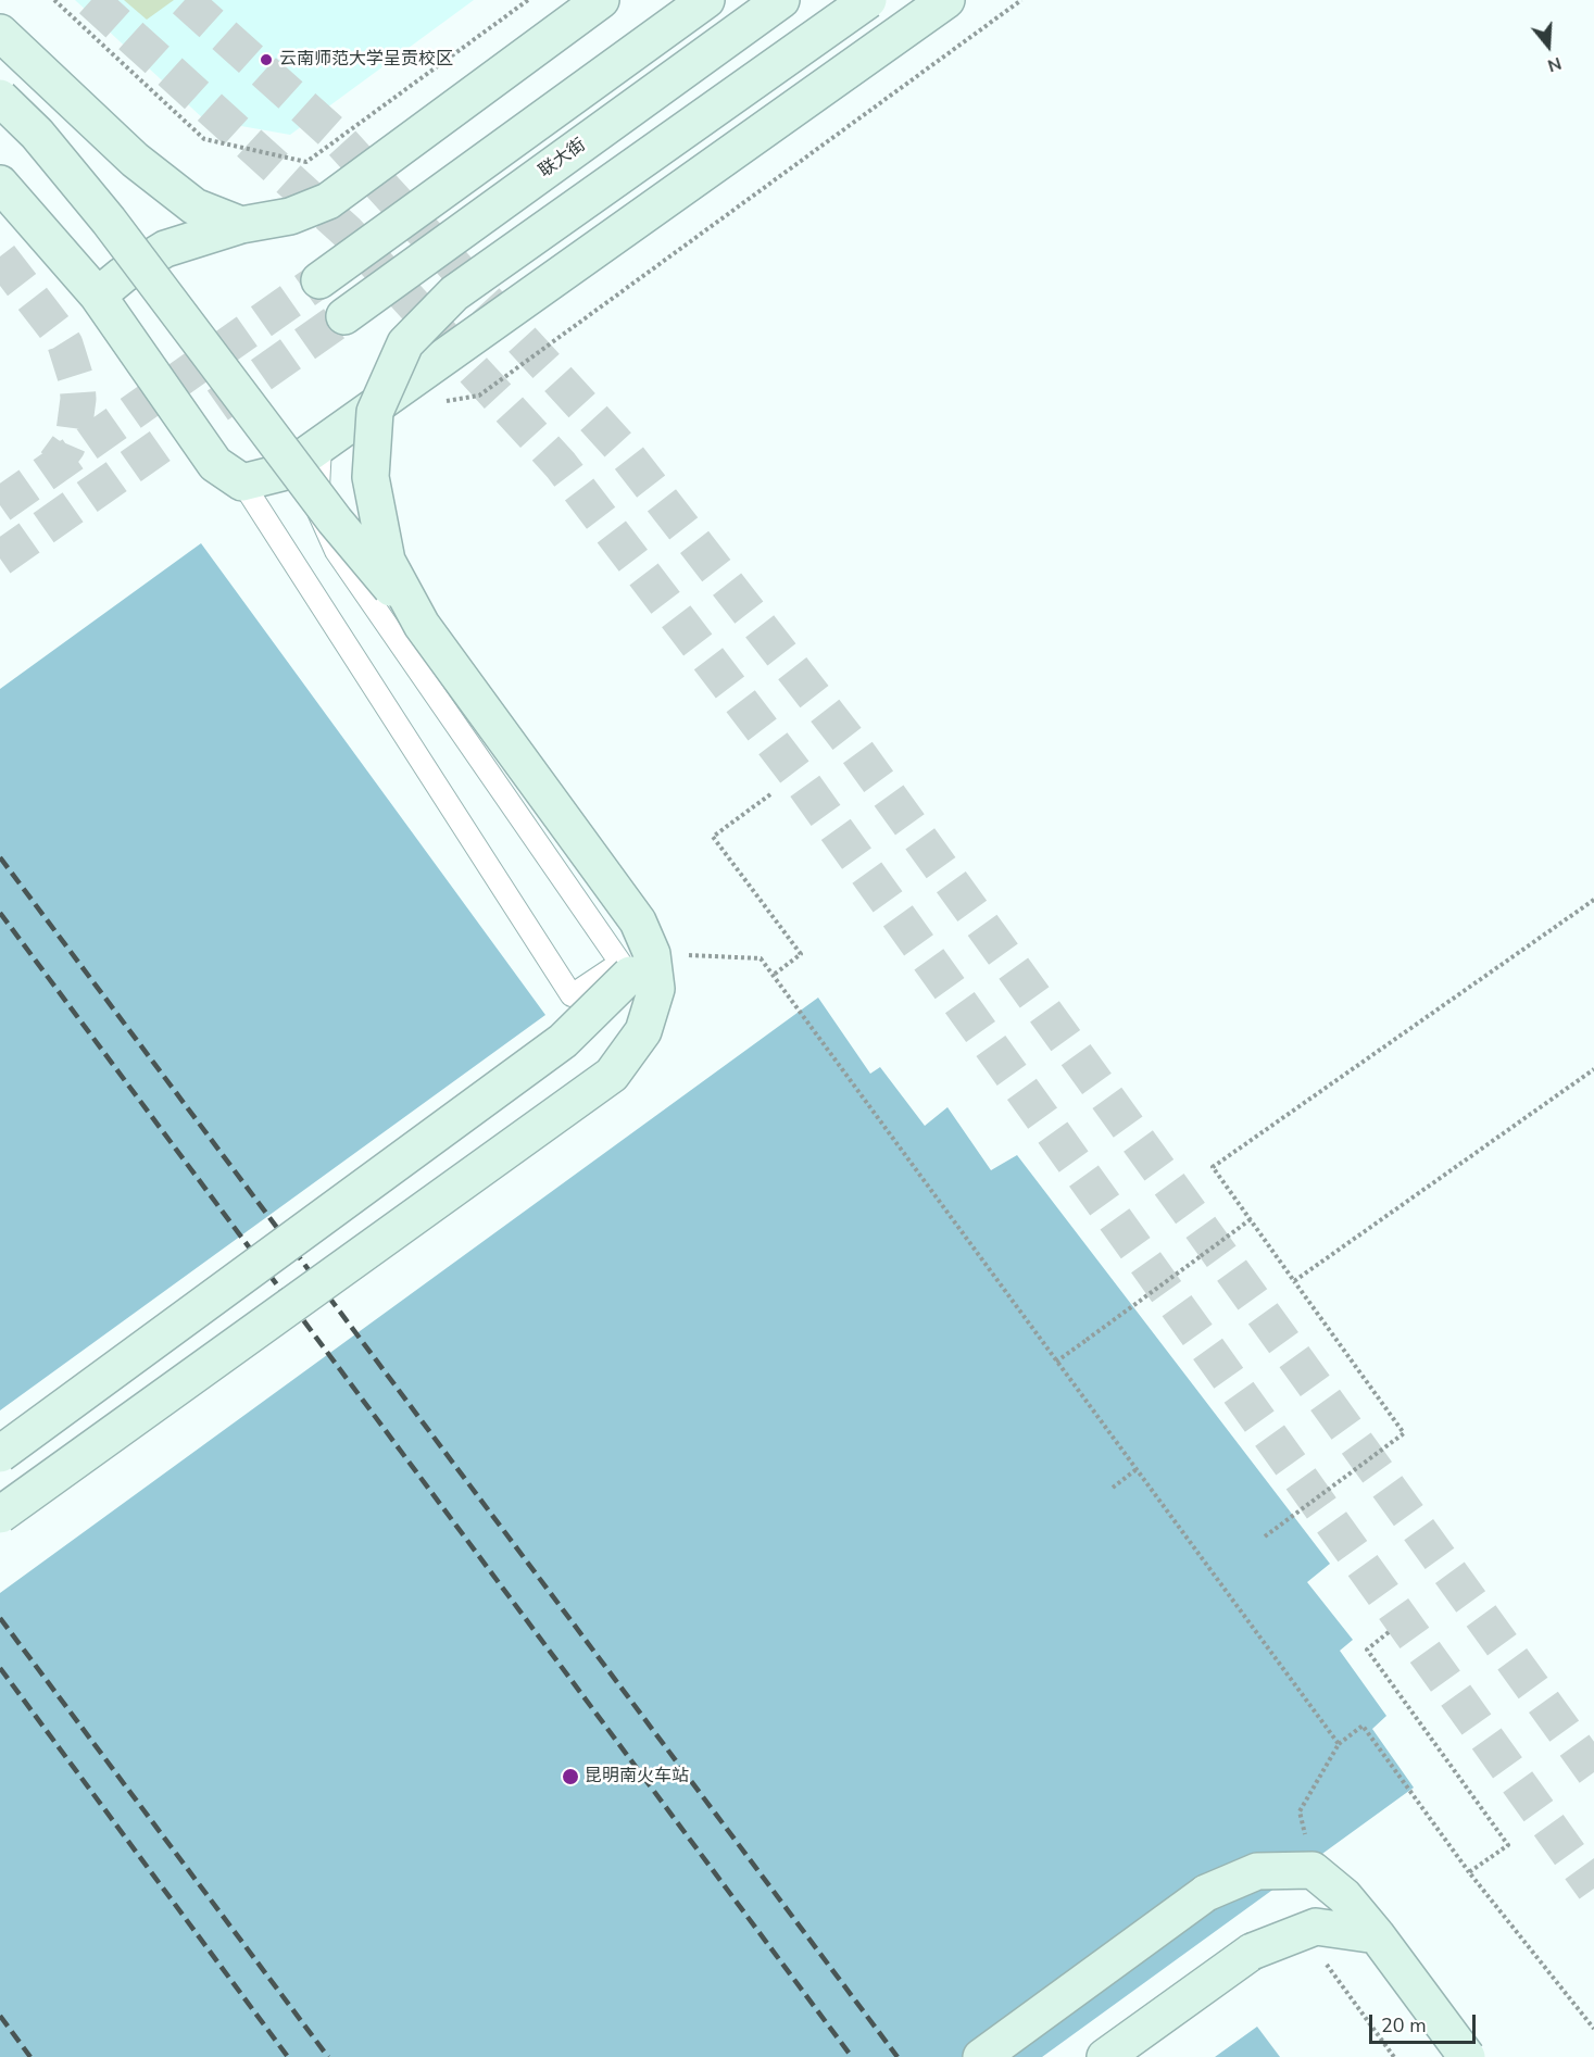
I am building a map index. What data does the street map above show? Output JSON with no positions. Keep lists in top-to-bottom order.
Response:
{
  "streets": {
    "main road": ["联大街"]
  },
  "places": ["云南师范大学呈贡校区", "昆明南火车站"],
  "scale_bar": "20 m",
  "north": "bottom"
}
